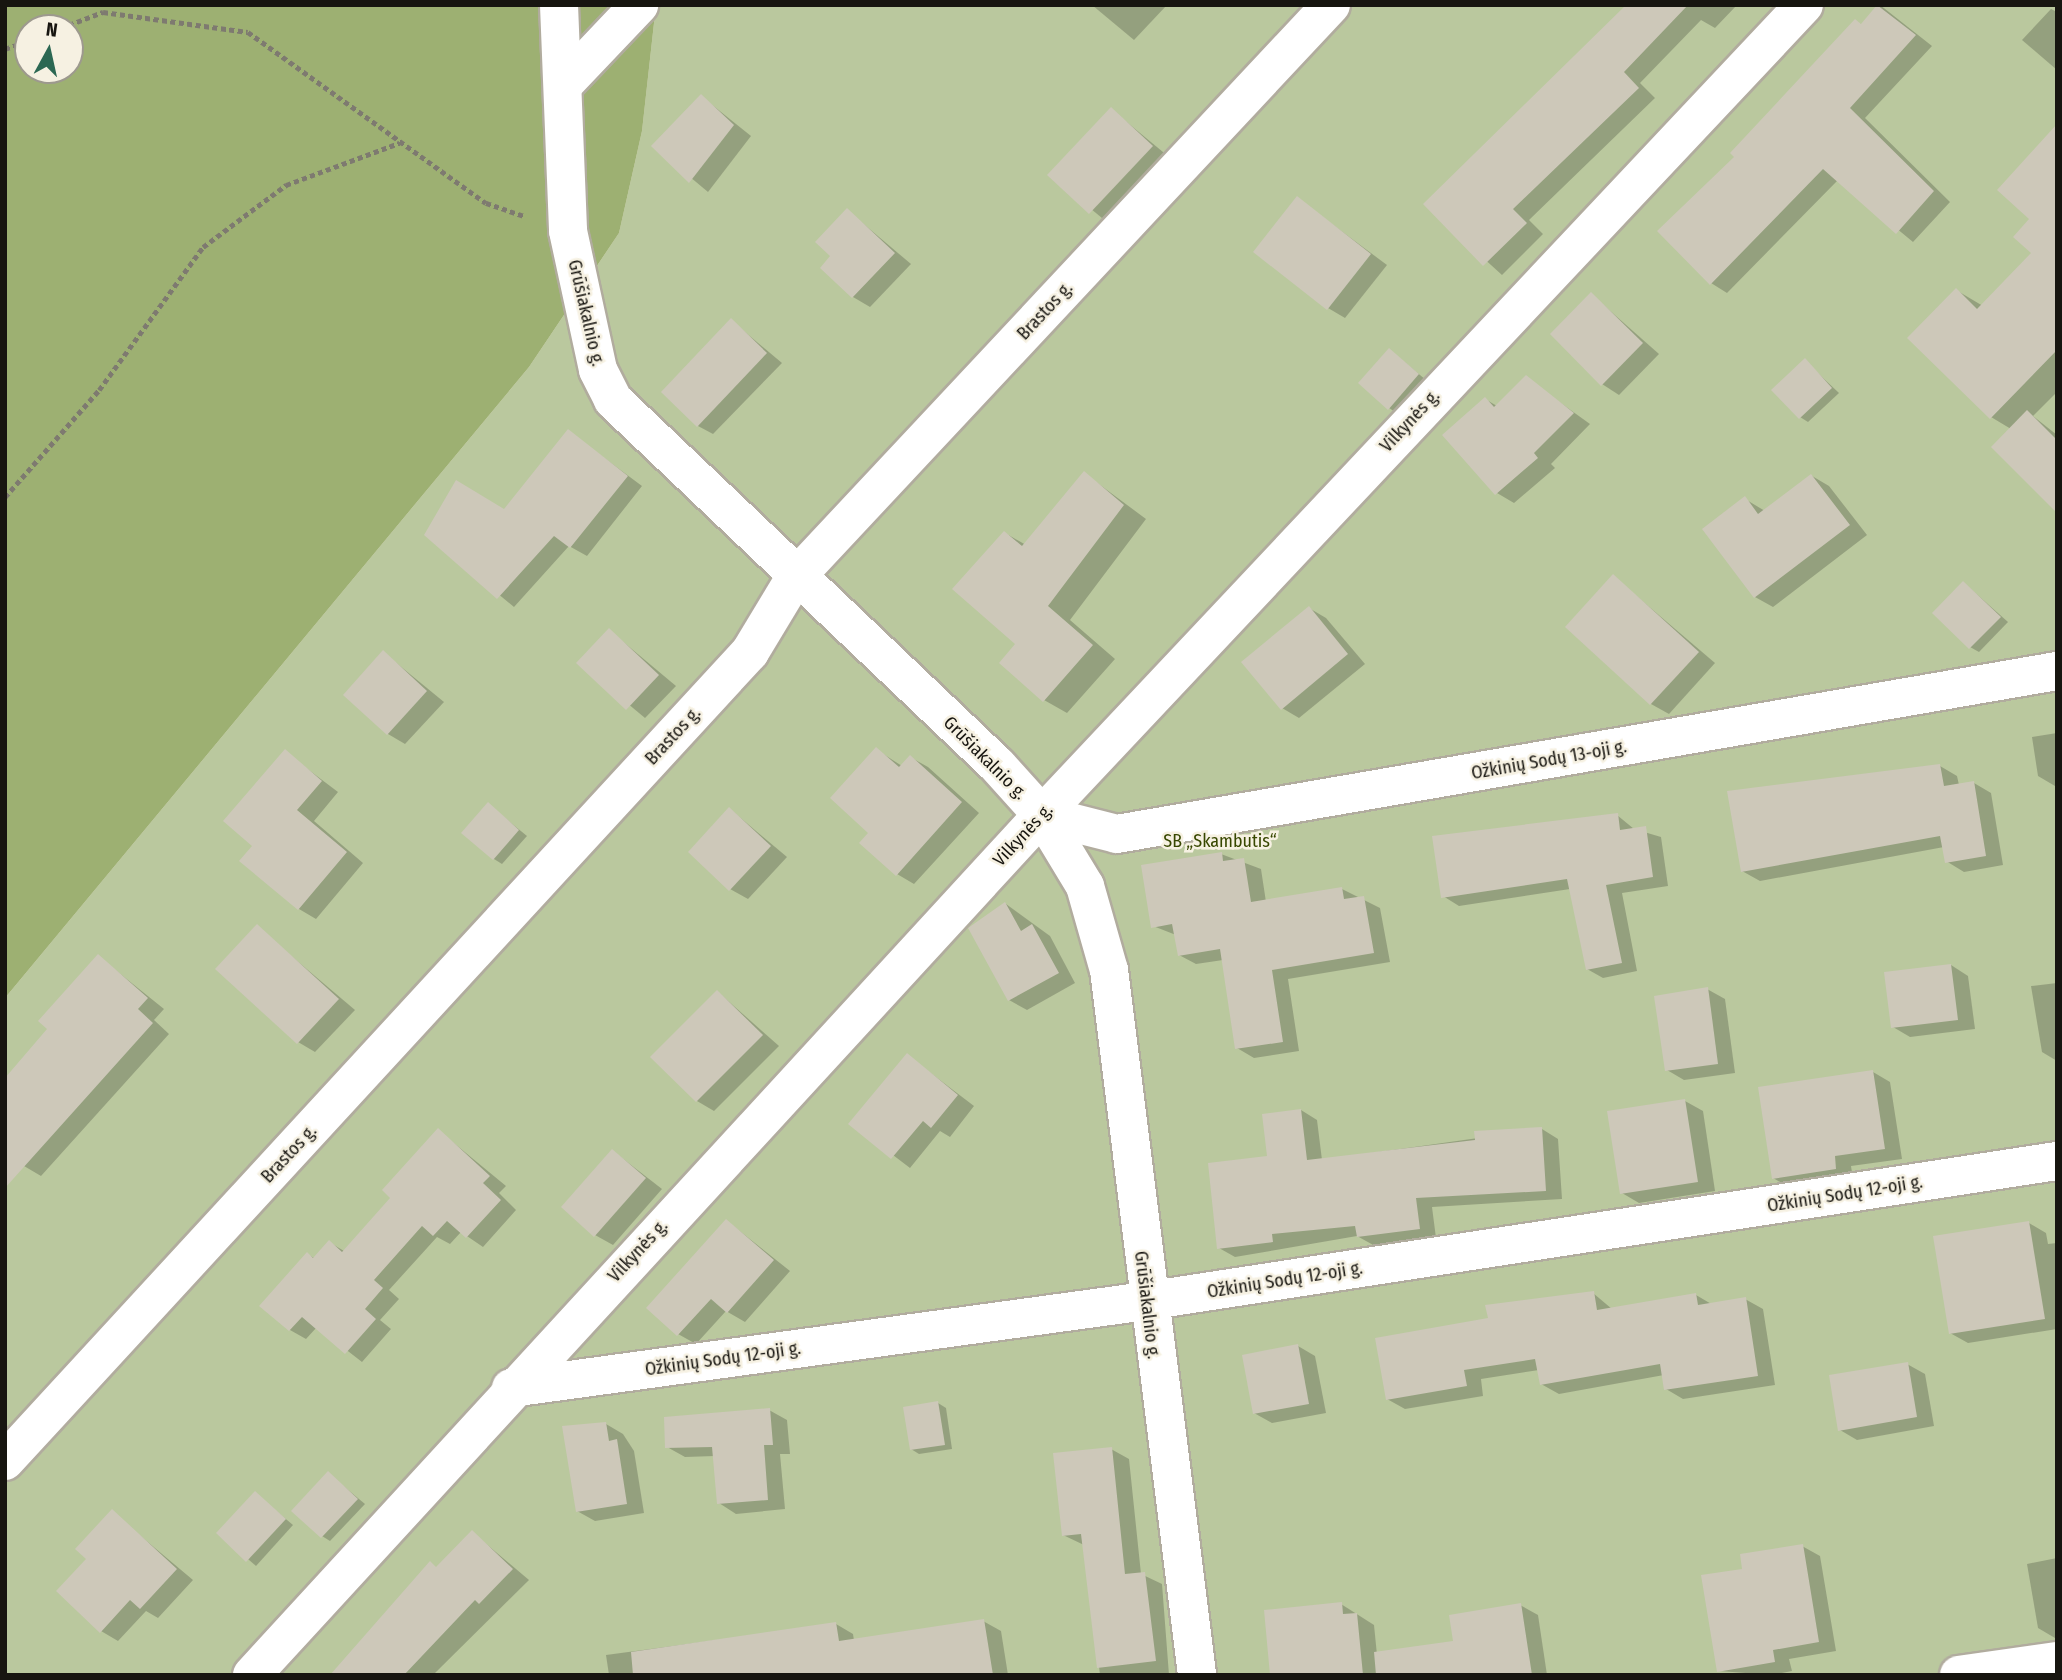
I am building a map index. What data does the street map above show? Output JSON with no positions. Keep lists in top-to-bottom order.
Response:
{
  "streets": {
    "street": [
      "Brastos g.",
      "Grūšiakalnio g.",
      "Vilkynės g.",
      "Ožkinių Sodų 13-oji g.",
      "Ožkinių Sodų 12-oji g."
    ]
  },
  "crossings": [
    ["Brastos g.", "Grūšiakalnio g."],
    ["Grūšiakalnio g.", "Vilkynės g."],
    ["Grūšiakalnio g.", "Ožkinių Sodų 13-oji g."],
    ["Grūšiakalnio g.", "Ožkinių Sodų 12-oji g."],
    ["Vilkynės g.", "Ožkinių Sodų 13-oji g."],
    ["Vilkynės g.", "Ožkinių Sodų 12-oji g."]
  ],
  "parks": ["SB „Skambutis“"],
  "north": "top"
}
